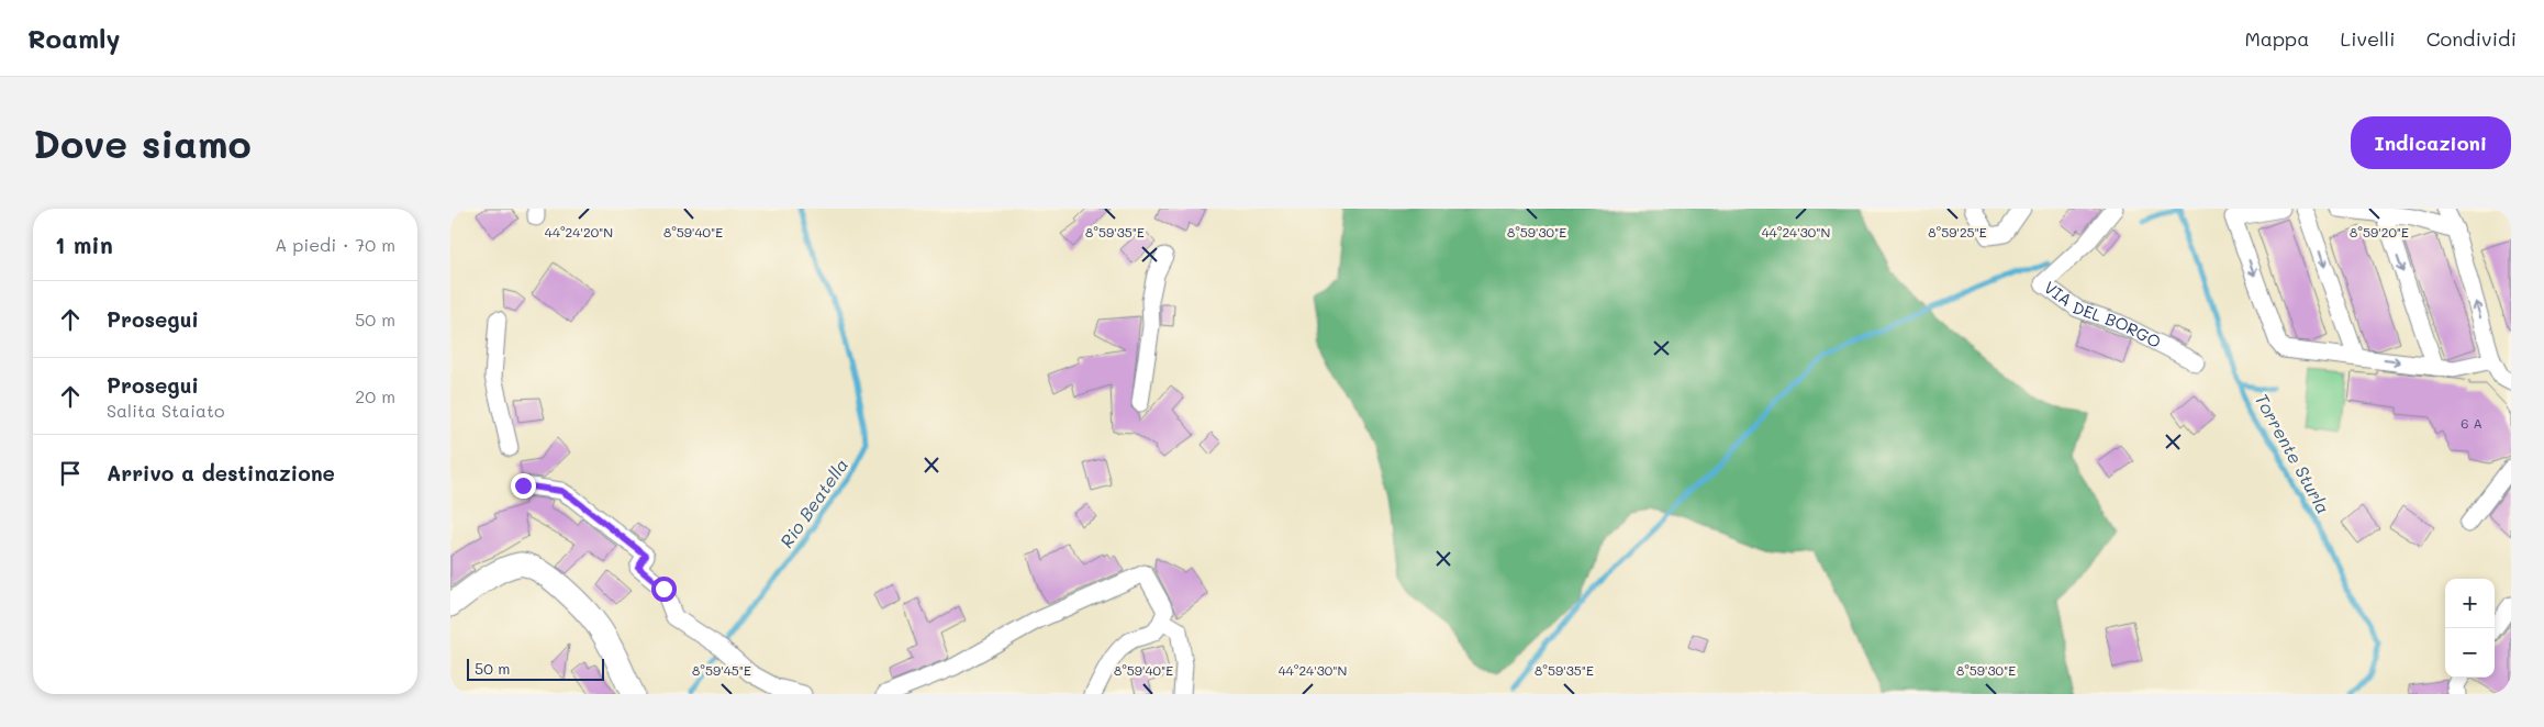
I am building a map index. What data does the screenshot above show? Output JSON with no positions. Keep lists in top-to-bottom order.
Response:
{
  "streets": {
    "street": ["VIA DEL BORGO"]
  },
  "water": ["Torrente Sturla", "Rio Beatella"],
  "house_numbers": ["6 A"],
  "scale_bar": "50 m",
  "page": {
    "header": "Roamly",
    "nav": ["Mappa", "Livelli", "Condividi"],
    "buttons": "Indicazioni",
    "title": "Dove siamo",
    "heading": ["1 min", "A piedi · 70 m"],
    "list": [
      ["Prosegui", "50 m"],
      ["Prosegui", "Salita Staiato", "20 m"],
      "Arrivo a destinazione"
    ],
    "map_buttons": ["+", "−"],
    "scale": "50 m"
  },
  "coordinates": [
    "44°24'20\"N",
    "44°24'30\"N",
    "8°59'40\"E",
    "8°59'35\"E",
    "8°59'30\"E",
    "8°59'25\"E",
    "8°59'20\"E",
    "8°59'45\"E"
  ]
}
